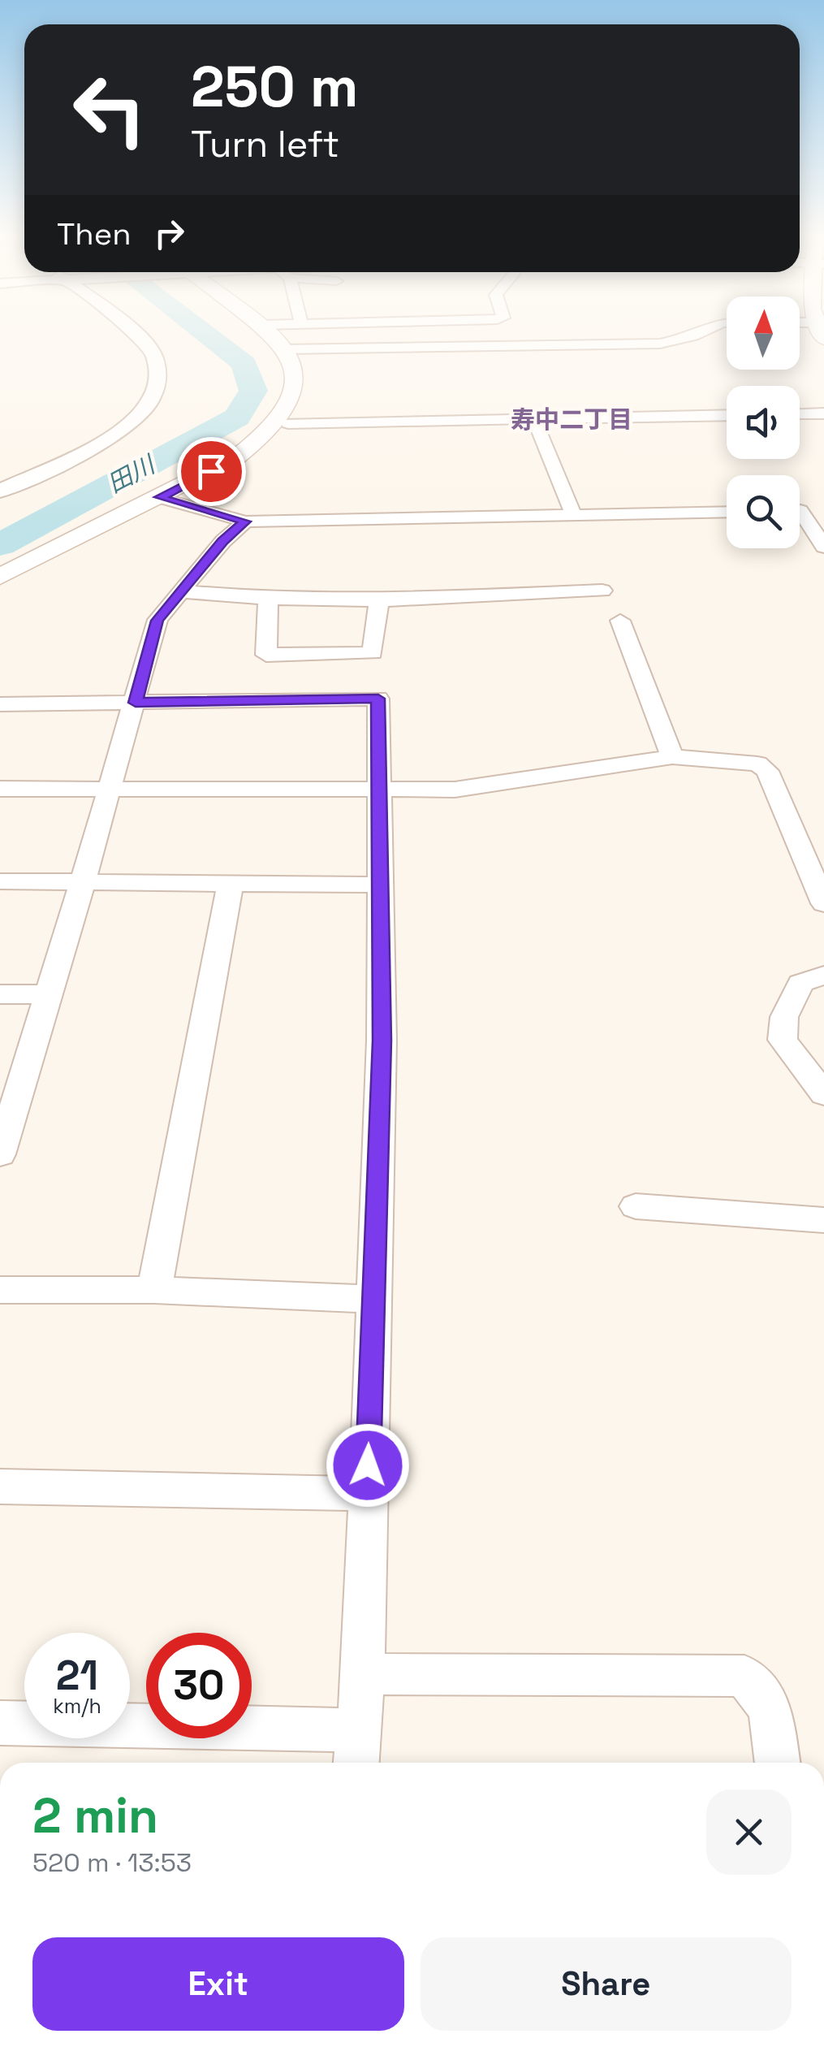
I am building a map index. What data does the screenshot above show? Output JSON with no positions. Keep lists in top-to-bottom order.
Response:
{
  "districts": ["寿中二丁目"],
  "water": ["田川"],
  "north": "top",
  "page": {
    "turn": ["250 m", "Turn left"],
    "then": "Then",
    "speed": "21 km/h",
    "limit": "30",
    "heading": ["2 min", "520 m · 13:53"],
    "buttons": ["Exit", "Share"]
  }
}
